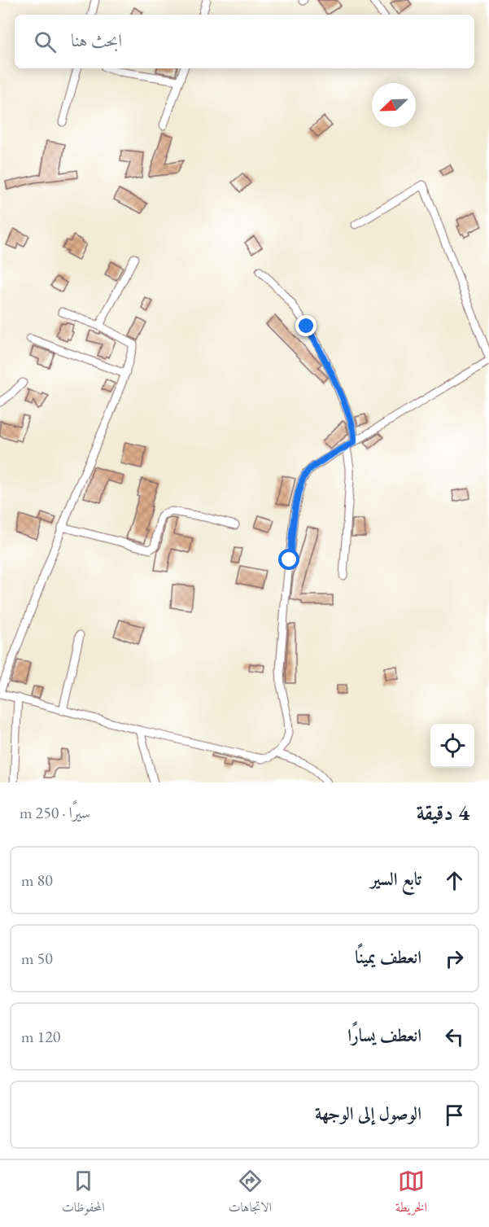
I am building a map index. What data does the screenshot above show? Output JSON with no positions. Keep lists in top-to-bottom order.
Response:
{
  "north": "bottom left",
  "page": {
    "search": "ابحث هنا",
    "heading": ["4 دقيقة", "سيرًا · 250 m"],
    "list": [
      ["تابع السير", "80 m"],
      ["انعطف يمينًا", "50 m"],
      ["انعطف يسارًا", "120 m"],
      "الوصول إلى الوجهة"
    ],
    "nav": ["الخريطة", "الاتجاهات", "المحفوظات"]
  }
}
